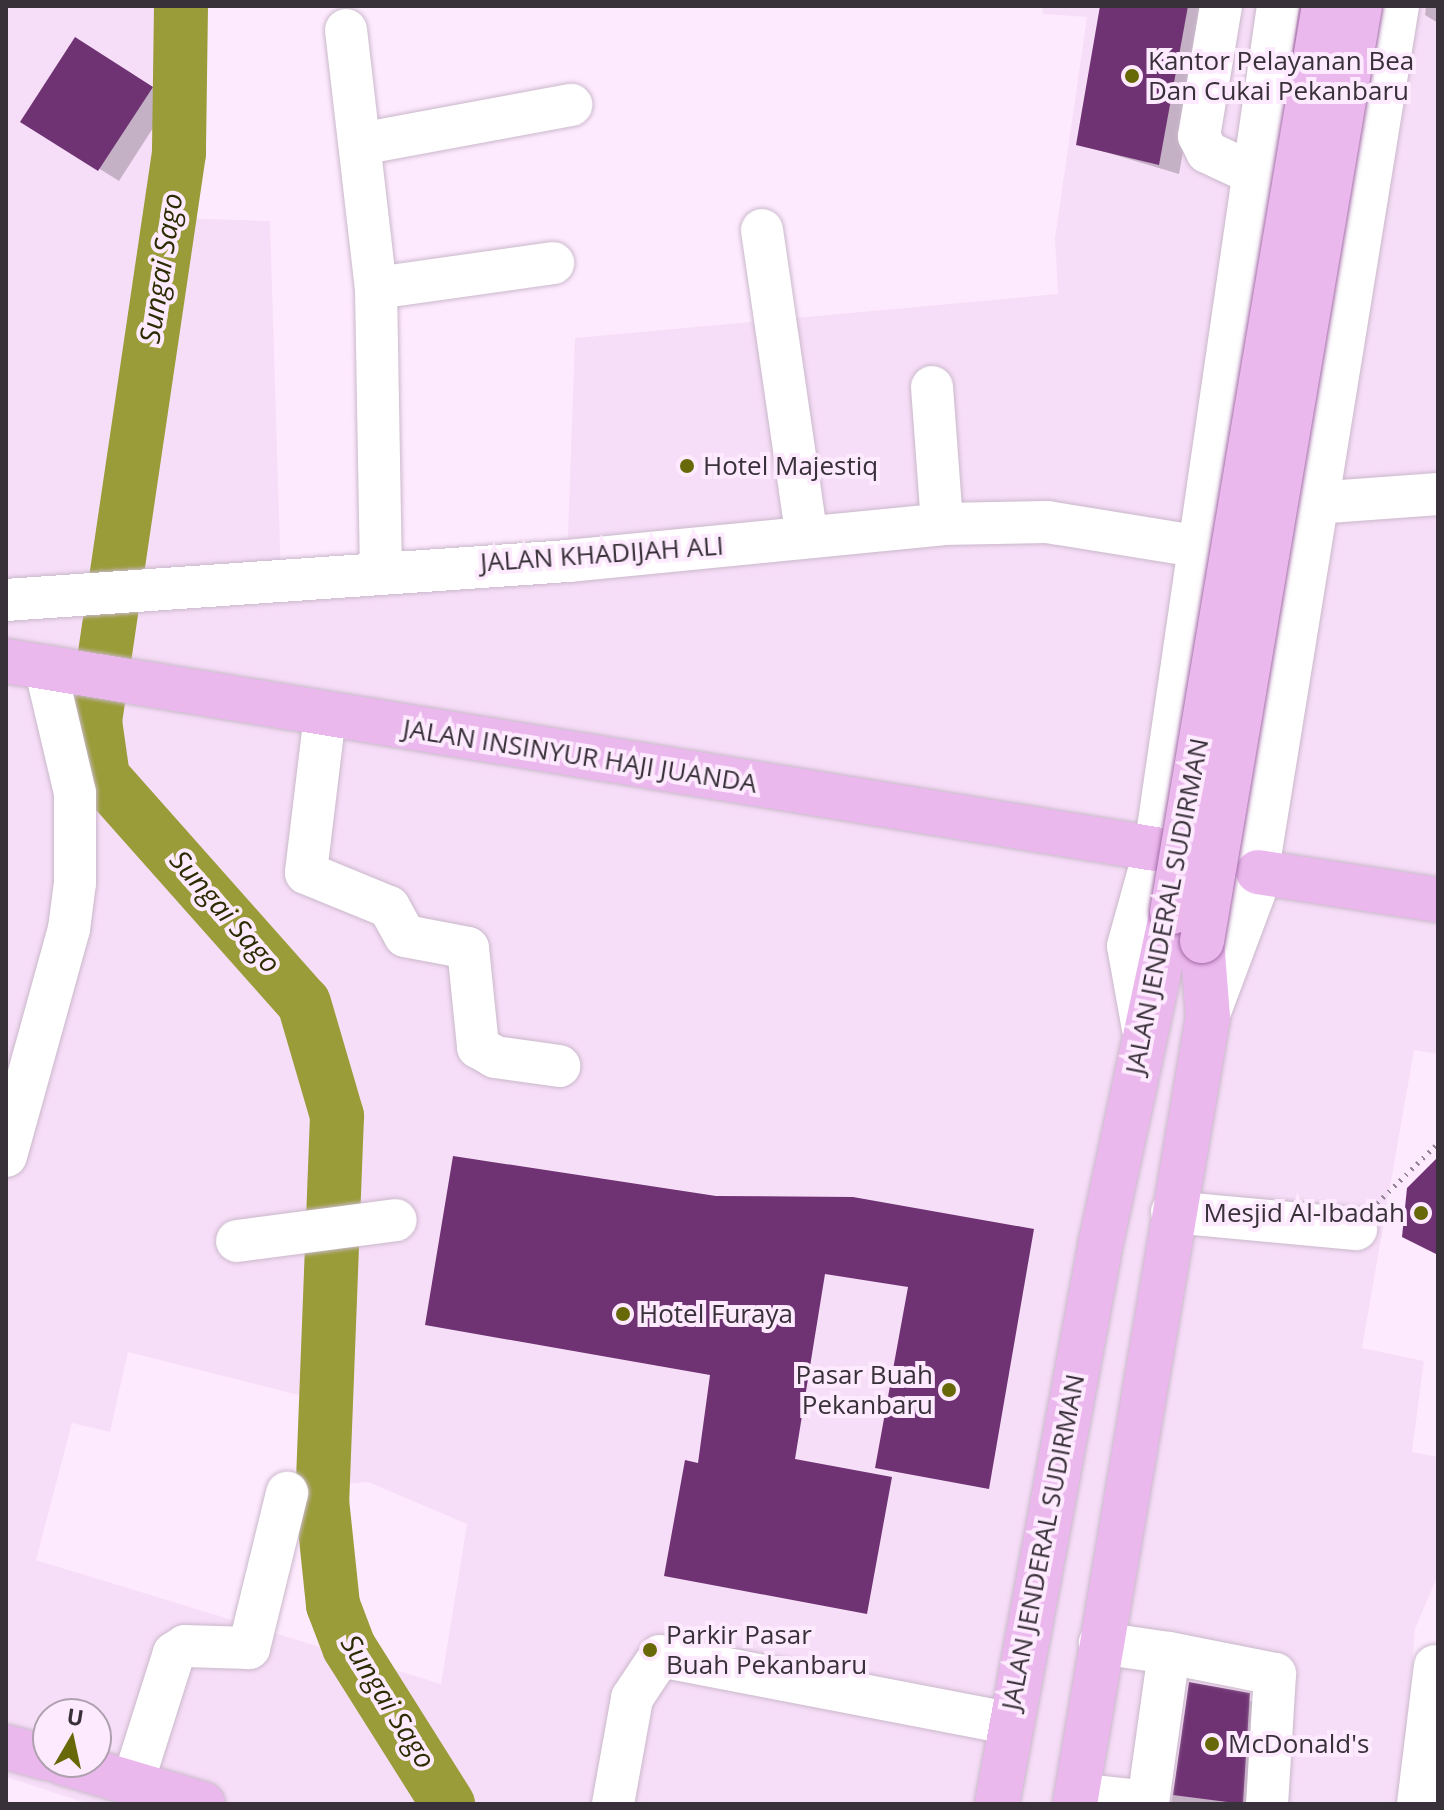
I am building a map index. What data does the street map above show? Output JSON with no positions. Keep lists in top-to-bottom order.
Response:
{
  "streets": {
    "main road": ["JALAN INSINYUR HAJI JUANDA", "JALAN JENDERAL SUDIRMAN"],
    "street": ["JALAN KHADIJAH ALI"]
  },
  "water": ["Sungai Sago"],
  "places": [
    "Kantor Pelayanan Bea Dan Cukai Pekanbaru",
    "Hotel Majestiq",
    "Mesjid Al-Ibadah",
    "Hotel Furaya",
    "Pasar Buah Pekanbaru",
    "Parkir Pasar Buah Pekanbaru",
    "McDonald's"
  ],
  "north": "top"
}
